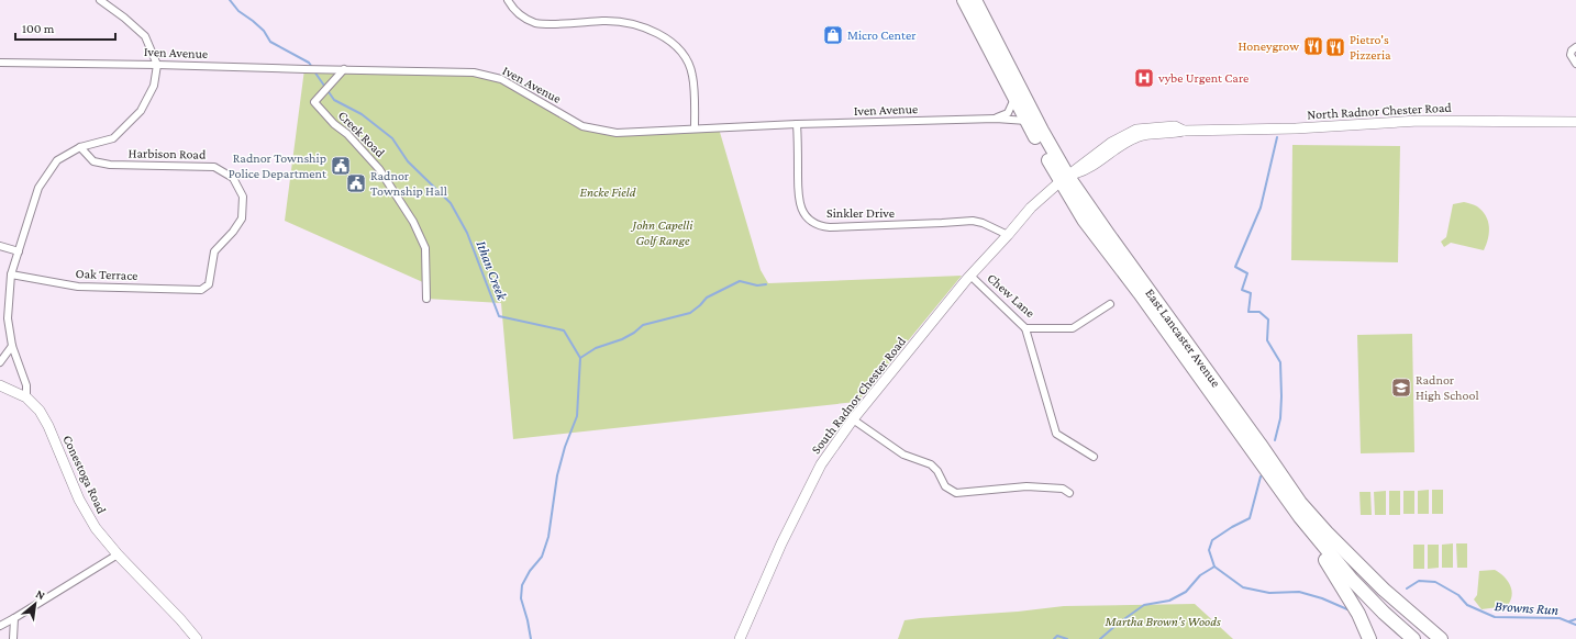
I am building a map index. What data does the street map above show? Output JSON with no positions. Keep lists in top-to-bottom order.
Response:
{
  "streets": {
    "highway": ["East Lancaster Avenue"],
    "main road": ["North Radnor Chester Road", "South Radnor Chester Road", "Conestoga Road"],
    "street": [
      "Iven Avenue",
      "Creek Road",
      "Harbison Road",
      "Sinkler Drive",
      "Oak Terrace",
      "Chew Lane"
    ]
  },
  "crossings": [
    ["Iven Avenue", "Creek Road"],
    ["Iven Avenue", "Sinkler Drive"],
    ["Iven Avenue", "East Lancaster Avenue"],
    ["North Radnor Chester Road", "Sinkler Drive"],
    ["North Radnor Chester Road", "Chew Lane"],
    ["North Radnor Chester Road", "East Lancaster Avenue"],
    ["North Radnor Chester Road", "South Radnor Chester Road"],
    ["Harbison Road", "Oak Terrace"],
    ["Chew Lane", "South Radnor Chester Road"]
  ],
  "water": ["Ithan Creek", "Browns Run"],
  "parks": ["Encke Field", "John Capelli Golf Range", "Martha Brown's Woods"],
  "places": {
    "shop": ["Micro Center"],
    "restaurant": ["Honeygrow", "Pietro's Pizzeria"],
    "hospital": ["vybe Urgent Care"],
    "public building": ["Radnor Township Police Department", "Radnor Township Hall"],
    "school or university": ["Radnor High School"]
  },
  "scale_bar": "100 m",
  "north": "top right"
}
